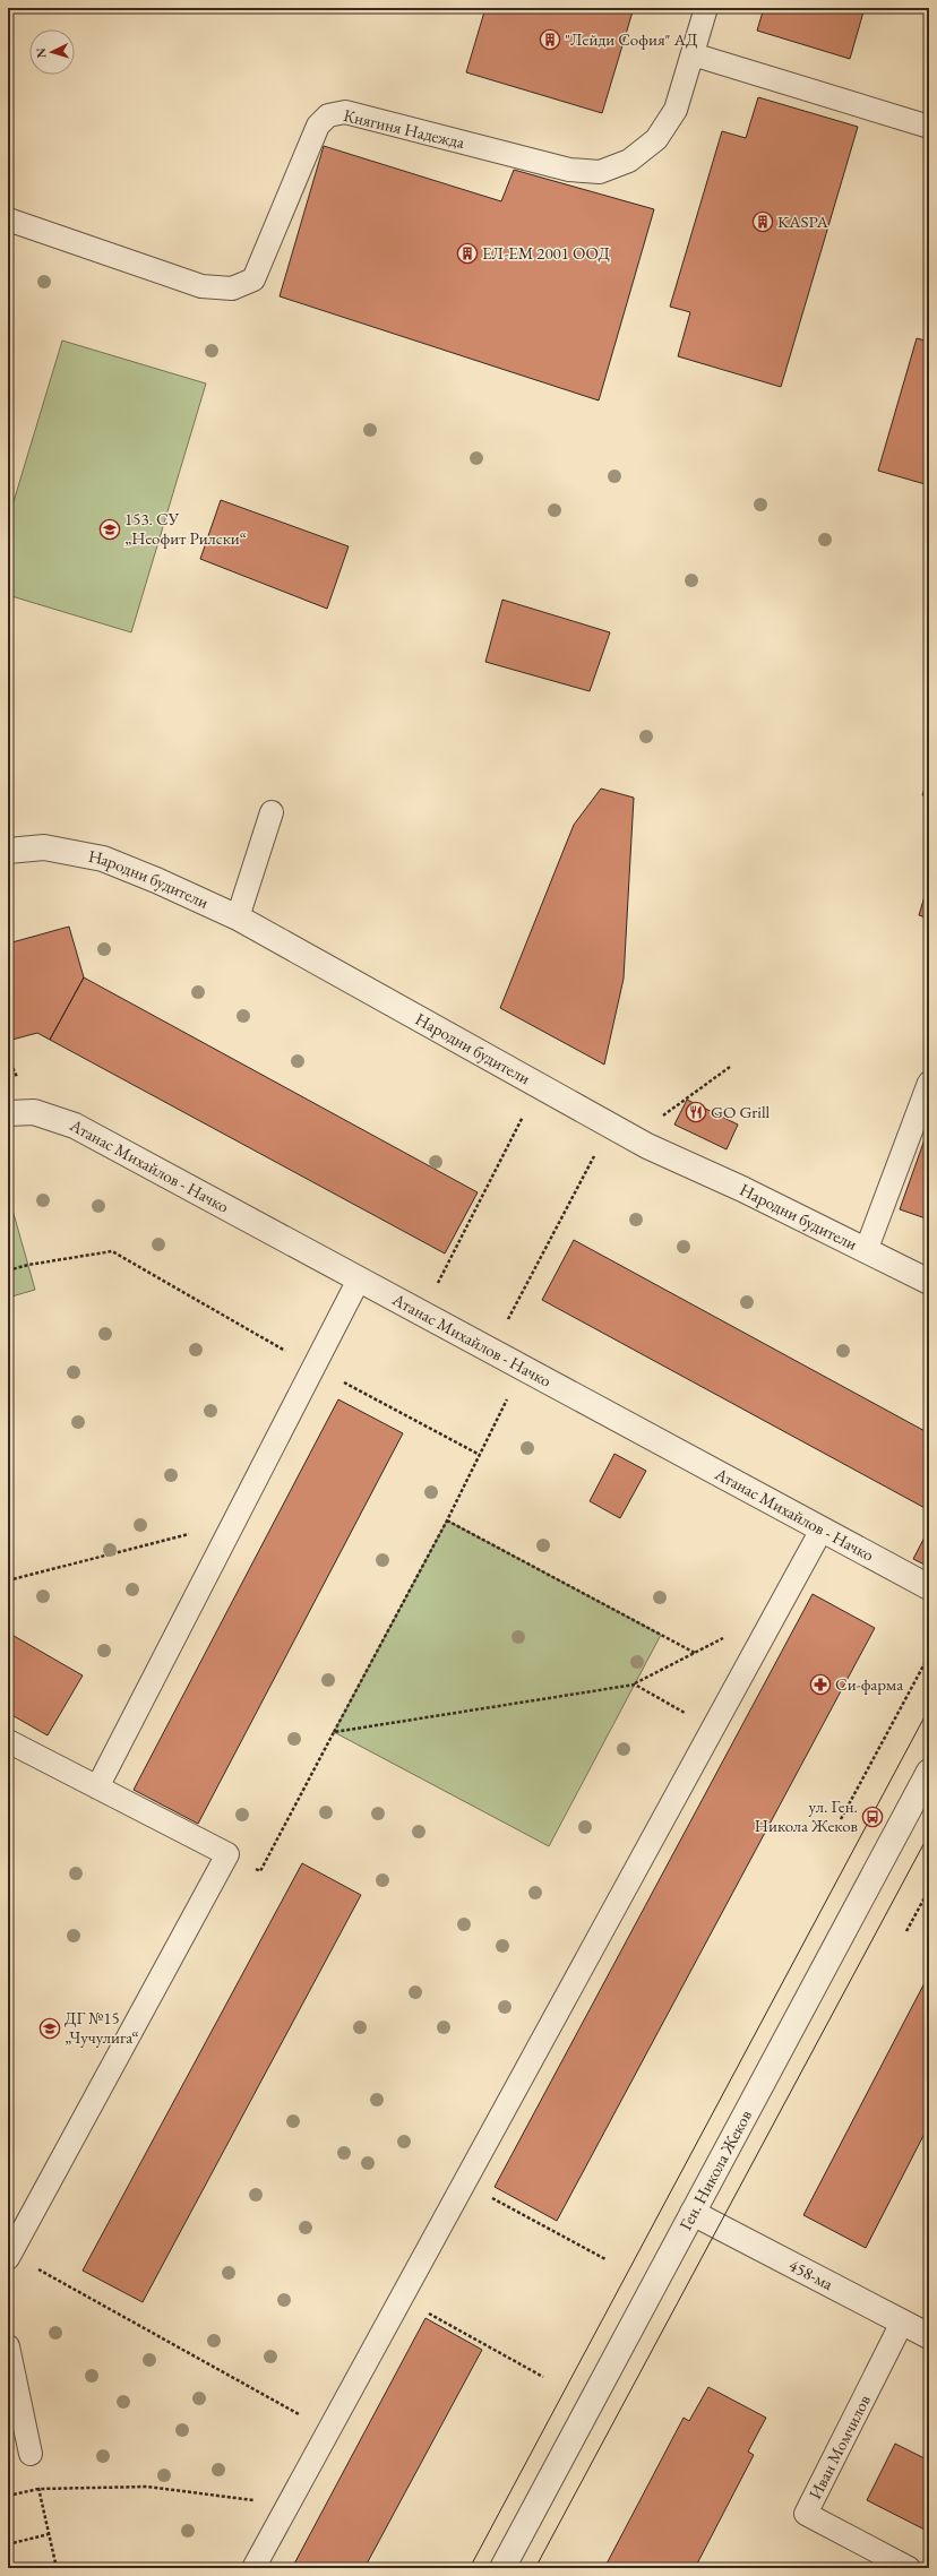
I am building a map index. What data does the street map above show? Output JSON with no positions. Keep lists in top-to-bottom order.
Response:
{
  "streets": {
    "street": [
      "Народни будители",
      "Атанас Михайлов - Начко",
      "Ген. Никола Жеков",
      "458-ма"
    ],
    "lane": ["Княгиня Надежда", "Иван Момчилов"]
  },
  "crossings": [
    ["Ген. Никола Жеков", "458-ма"],
    ["458-ма", "Иван Момчилов"]
  ],
  "places": {
    "building": ["\"Лейди София\" АД", "KASPA", "ЕЛ-ЕМ 2001 ООД"],
    "school or university": ["153. СУ „Неофит Рилски“", "ДГ №15 „Чучулига“"],
    "restaurant": ["GO Grill"],
    "pharmacy": ["Си-фарма"],
    "bus stop": ["ул. Ген. Никола Жеков"]
  },
  "north": "left"
}
